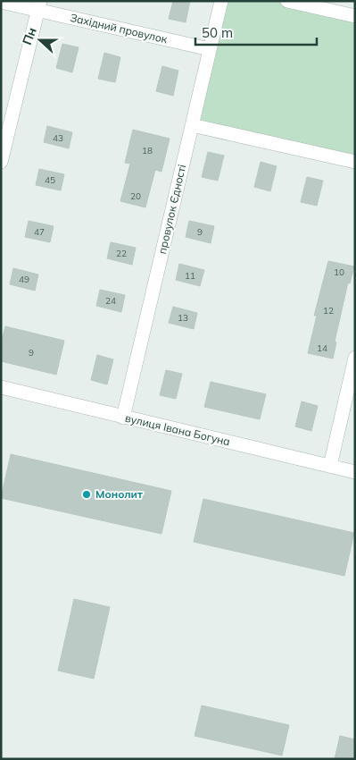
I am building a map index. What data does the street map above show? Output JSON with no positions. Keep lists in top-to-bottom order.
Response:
{
  "streets": {
    "street": ["Західний провулок", "провулок Єдності", "вулиця Івана Богуна"]
  },
  "crossings": [
    ["Західний провулок", "провулок Єдності"],
    ["провулок Єдності", "вулиця Івана Богуна"]
  ],
  "places": ["Монолит"],
  "house_numbers": [
    "43",
    "18",
    "45",
    "20",
    "47",
    "9",
    "22",
    "10",
    "11",
    "49",
    "24",
    "12",
    "13",
    "14",
    "9"
  ],
  "scale_bar": "50 m",
  "north": "left"
}
